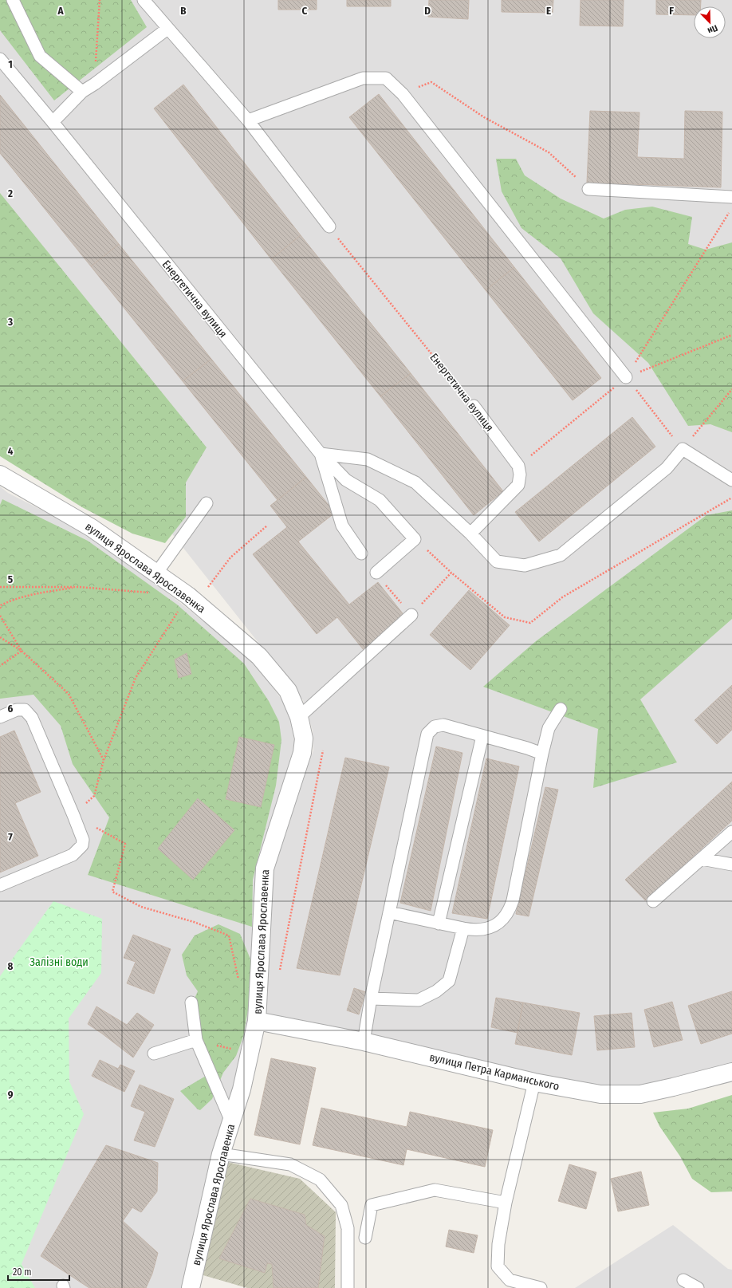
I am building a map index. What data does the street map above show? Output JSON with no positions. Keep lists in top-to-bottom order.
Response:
{
  "streets": {
    "street": ["вулиця Ярослава Ярославенка", "вулиця Петра Карманського"],
    "lane": ["Енергетична вулиця"]
  },
  "crossings": [
    ["вулиця Ярослава Ярославенка", "вулиця Петра Карманського"]
  ],
  "parks": ["Залізні води"],
  "scale_bar": "20 m",
  "north": "bottom right",
  "grid": {
    "columns": [
      "A",
      "B",
      "C",
      "D",
      "E",
      "F"
    ],
    "rows": [
      "1",
      "2",
      "3",
      "4",
      "5",
      "6",
      "7",
      "8",
      "9"
    ]
  }
}
